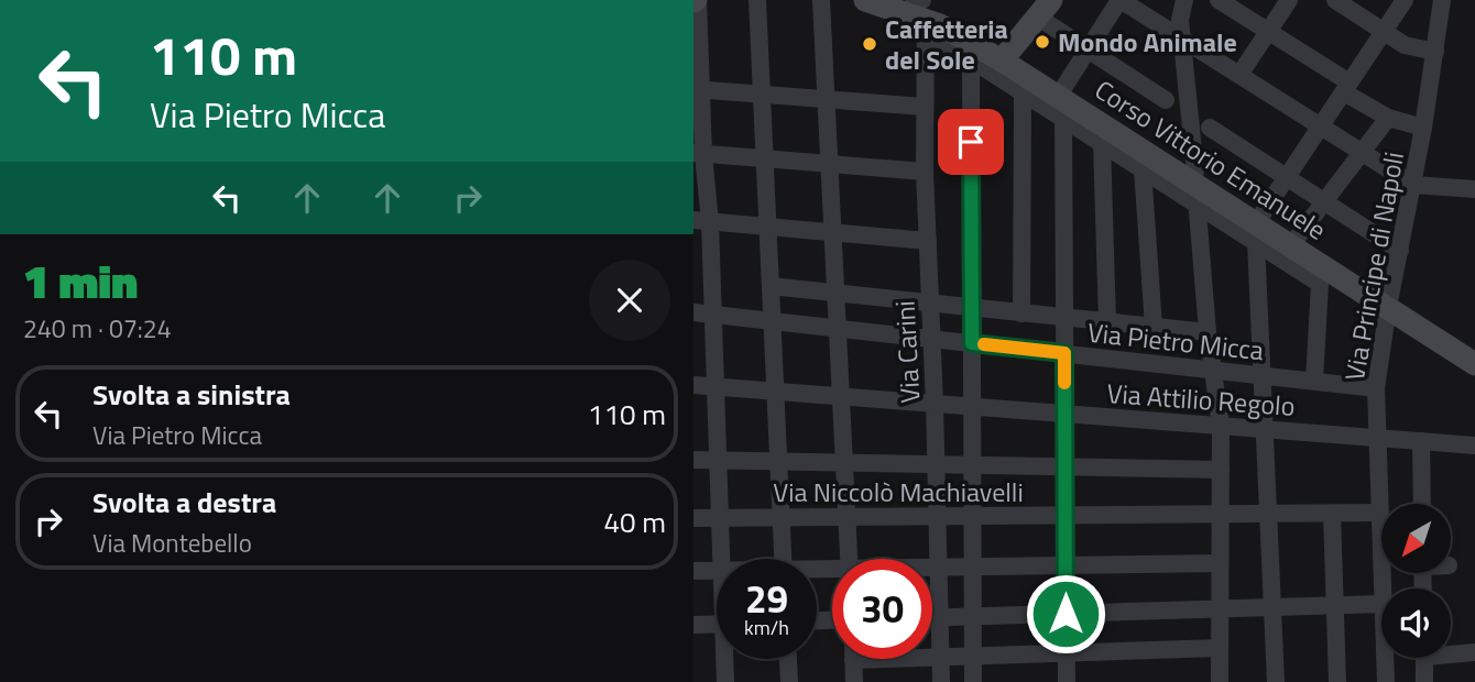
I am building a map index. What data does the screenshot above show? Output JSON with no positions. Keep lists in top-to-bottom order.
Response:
{
  "streets": {
    "street": [
      "Corso Vittorio Emanuele",
      "Via Principe di Napoli",
      "Via Pietro Micca",
      "Via Carini",
      "Via Attilio Regolo",
      "Via Niccolò Machiavelli"
    ]
  },
  "crossings": [
    ["Corso Vittorio Emanuele", "Via Principe di Napoli"],
    ["Corso Vittorio Emanuele", "Via Carini"],
    ["Via Principe di Napoli", "Via Pietro Micca"],
    ["Via Principe di Napoli", "Via Attilio Regolo"],
    ["Via Principe di Napoli", "Via Niccolò Machiavelli"],
    ["Via Pietro Micca", "Via Carini"],
    ["Via Carini", "Via Attilio Regolo"],
    ["Via Carini", "Via Niccolò Machiavelli"]
  ],
  "places": ["Mondo Animale", "Caffetteria del Sole"],
  "north": "bottom left",
  "page": {
    "turn": ["110 m", "Via Pietro Micca"],
    "heading": ["1 min", "240 m · 07:24"],
    "list": [
      {
        "name": "Svolta a sinistra",
        "note": "Via Pietro Micca",
        "value": "110 m"
      },
      {
        "name": "Svolta a destra",
        "note": "Via Montebello",
        "value": "40 m"
      }
    ],
    "speed": "29 km/h",
    "limit": "30"
  }
}
